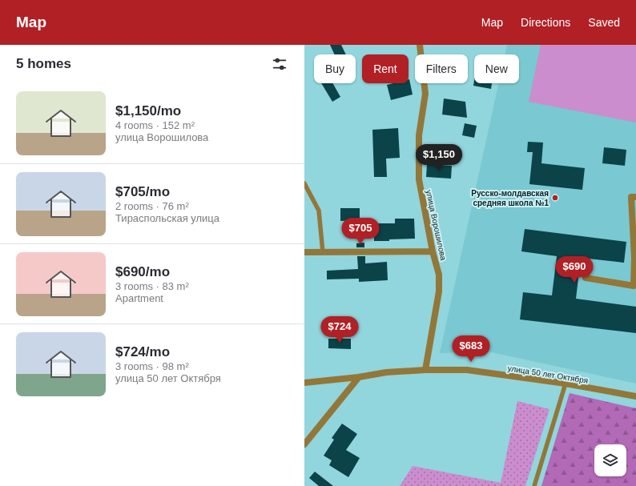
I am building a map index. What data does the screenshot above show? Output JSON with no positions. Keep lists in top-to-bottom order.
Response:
{
  "streets": {
    "street": ["улица Ворошилова", "улица 50 лет Октября"]
  },
  "crossings": [
    ["улица Ворошилова", "улица 50 лет Октября"]
  ],
  "places": ["Русско-молдавская средняя школа №1"],
  "page": {
    "header": "Map",
    "nav": ["Map", "Directions", "Saved"],
    "heading": "5 homes",
    "chip": [
      "Buy",
      "Rent",
      "Filters",
      "New"
    ],
    "list": [
      {
        "name": "$1,150/mo",
        "note": "4 rooms · 152 m² · улица Ворошилова"
      },
      {
        "name": "$705/mo",
        "note": "2 rooms · 76 m² · Тираспольская улица"
      },
      {
        "name": "$690/mo",
        "note": "3 rooms · 83 m² · Apartment"
      },
      {
        "name": "$724/mo",
        "note": "3 rooms · 98 m² · улица 50 лет Октября"
      }
    ],
    "price": [
      "$1,150",
      "$705",
      "$690",
      "$724",
      "$683"
    ]
  }
}
